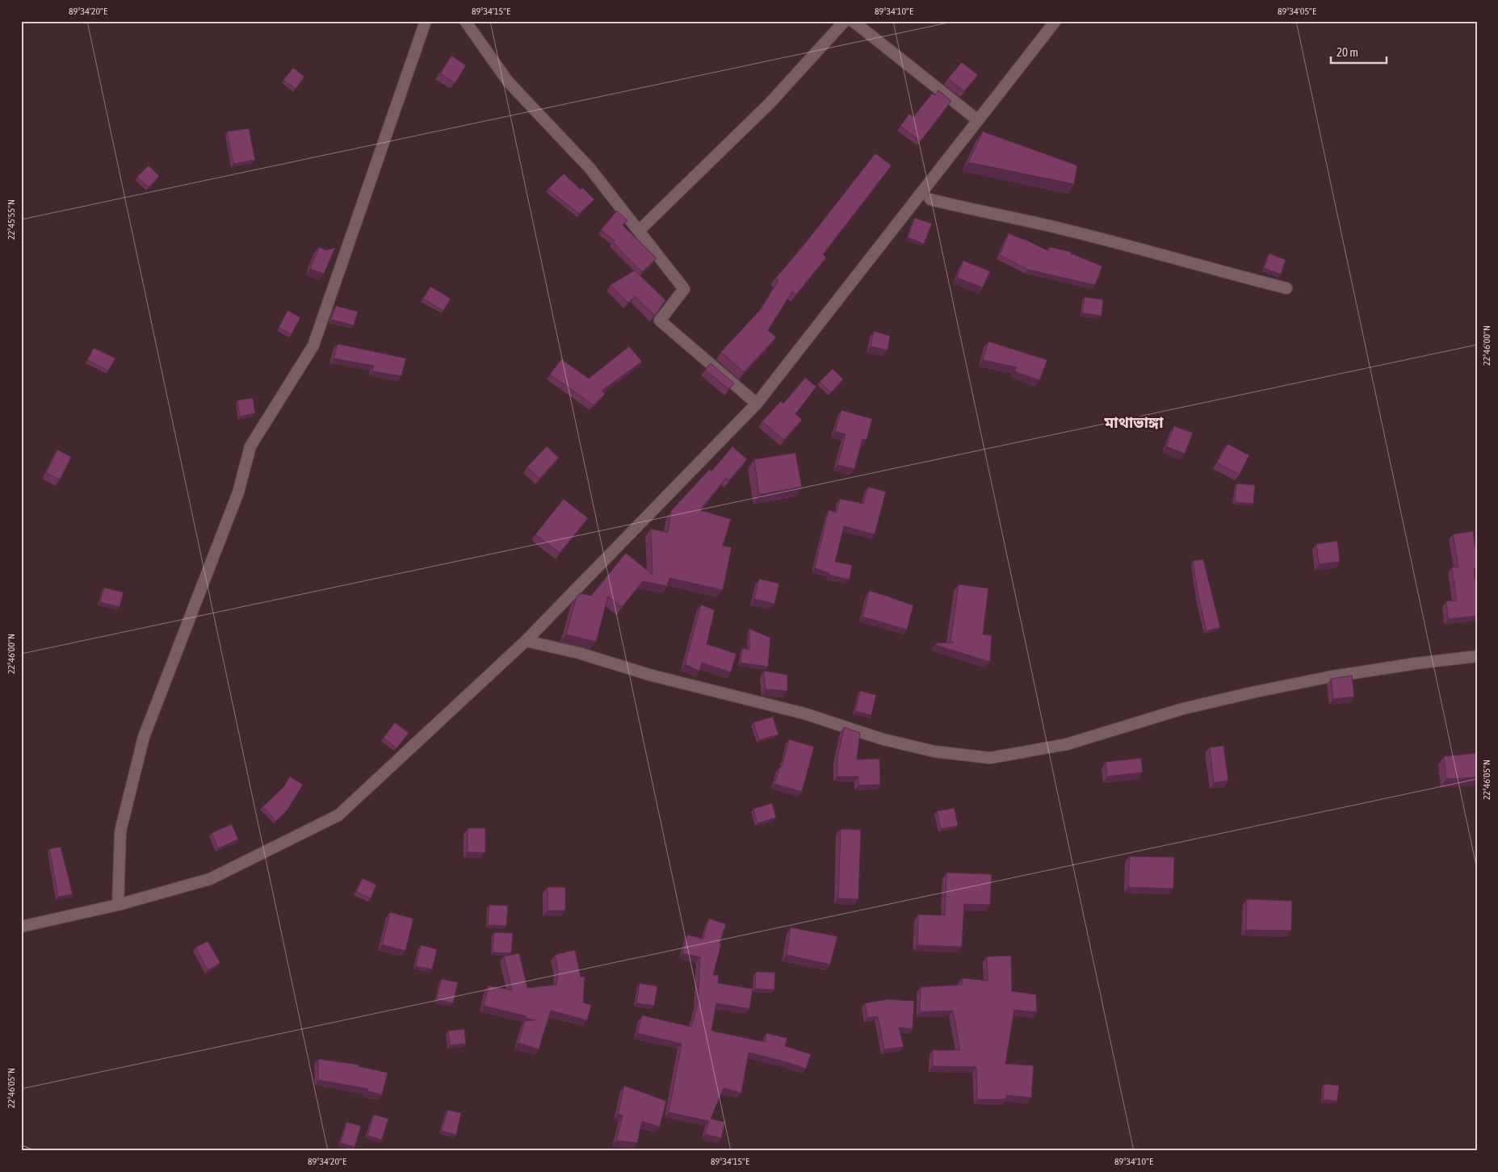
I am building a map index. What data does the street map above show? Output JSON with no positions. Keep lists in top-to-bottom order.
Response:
{
  "districts": ["মাথাভাঙ্গা"],
  "scale_bar": "20 m",
  "coordinates": [
    "89°34'20\"E",
    "89°34'15\"E",
    "89°34'10\"E",
    "89°34'05\"E",
    "22°45'55\"N",
    "22°46'00\"N",
    "22°46'05\"N"
  ]
}
